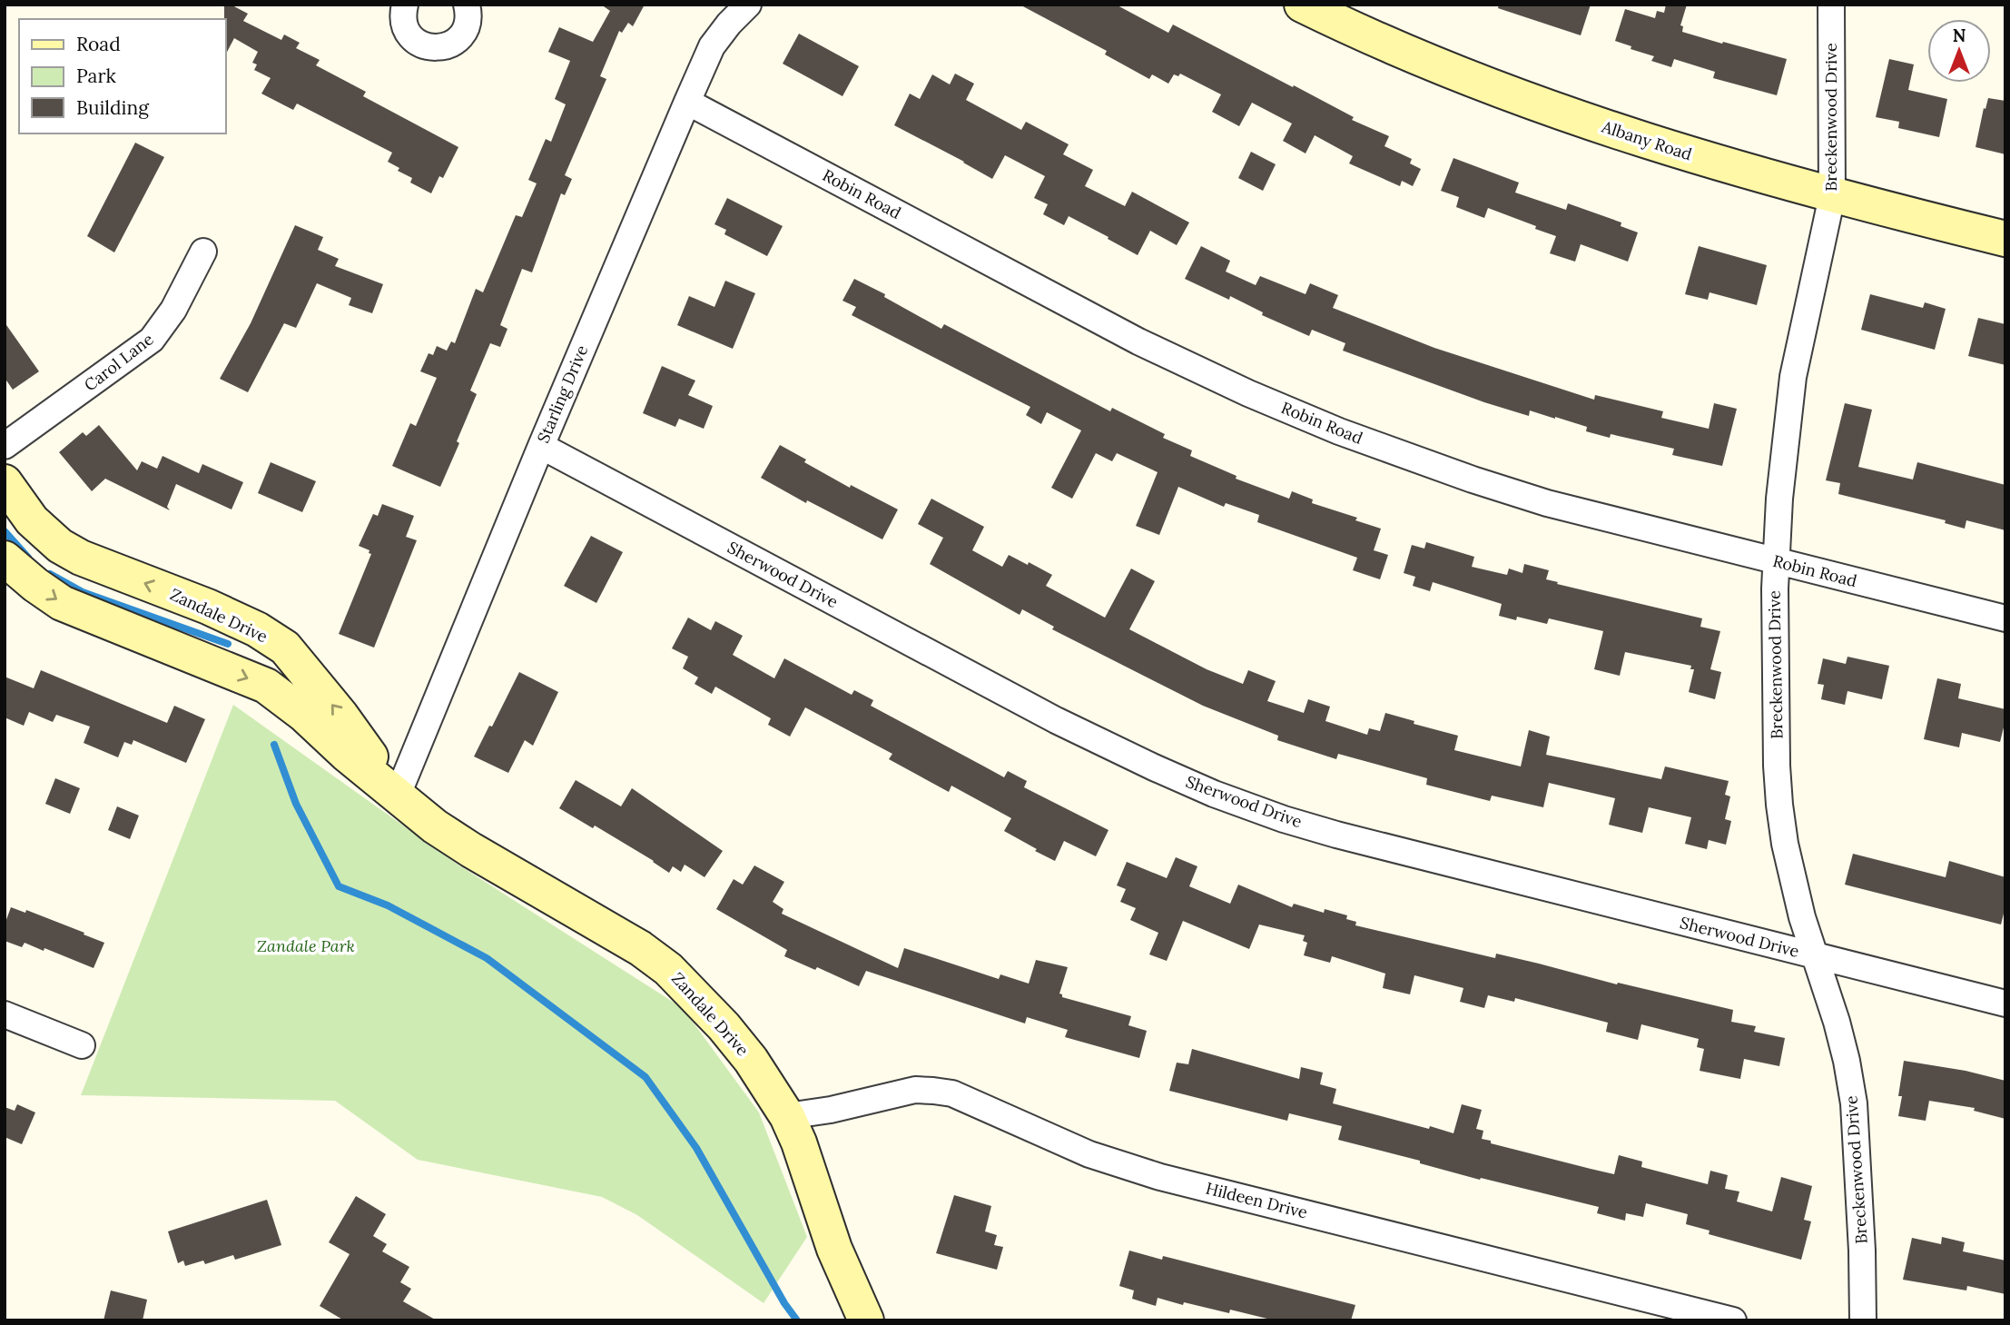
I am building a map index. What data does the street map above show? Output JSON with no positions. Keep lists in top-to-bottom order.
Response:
{
  "streets": {
    "street": [
      "Breckenwood Drive",
      "Albany Road",
      "Robin Road",
      "Carol Lane",
      "Starling Drive",
      "Sherwood Drive",
      "Zandale Drive",
      "Hildeen Drive"
    ]
  },
  "crossings": [
    ["Breckenwood Drive", "Albany Road"],
    ["Breckenwood Drive", "Robin Road"],
    ["Breckenwood Drive", "Sherwood Drive"],
    ["Robin Road", "Starling Drive"],
    ["Starling Drive", "Sherwood Drive"],
    ["Starling Drive", "Zandale Drive"],
    ["Zandale Drive", "Hildeen Drive"]
  ],
  "parks": ["Zandale Park"],
  "legend": ["Road", "Park", "Building"],
  "north": "top"
}
